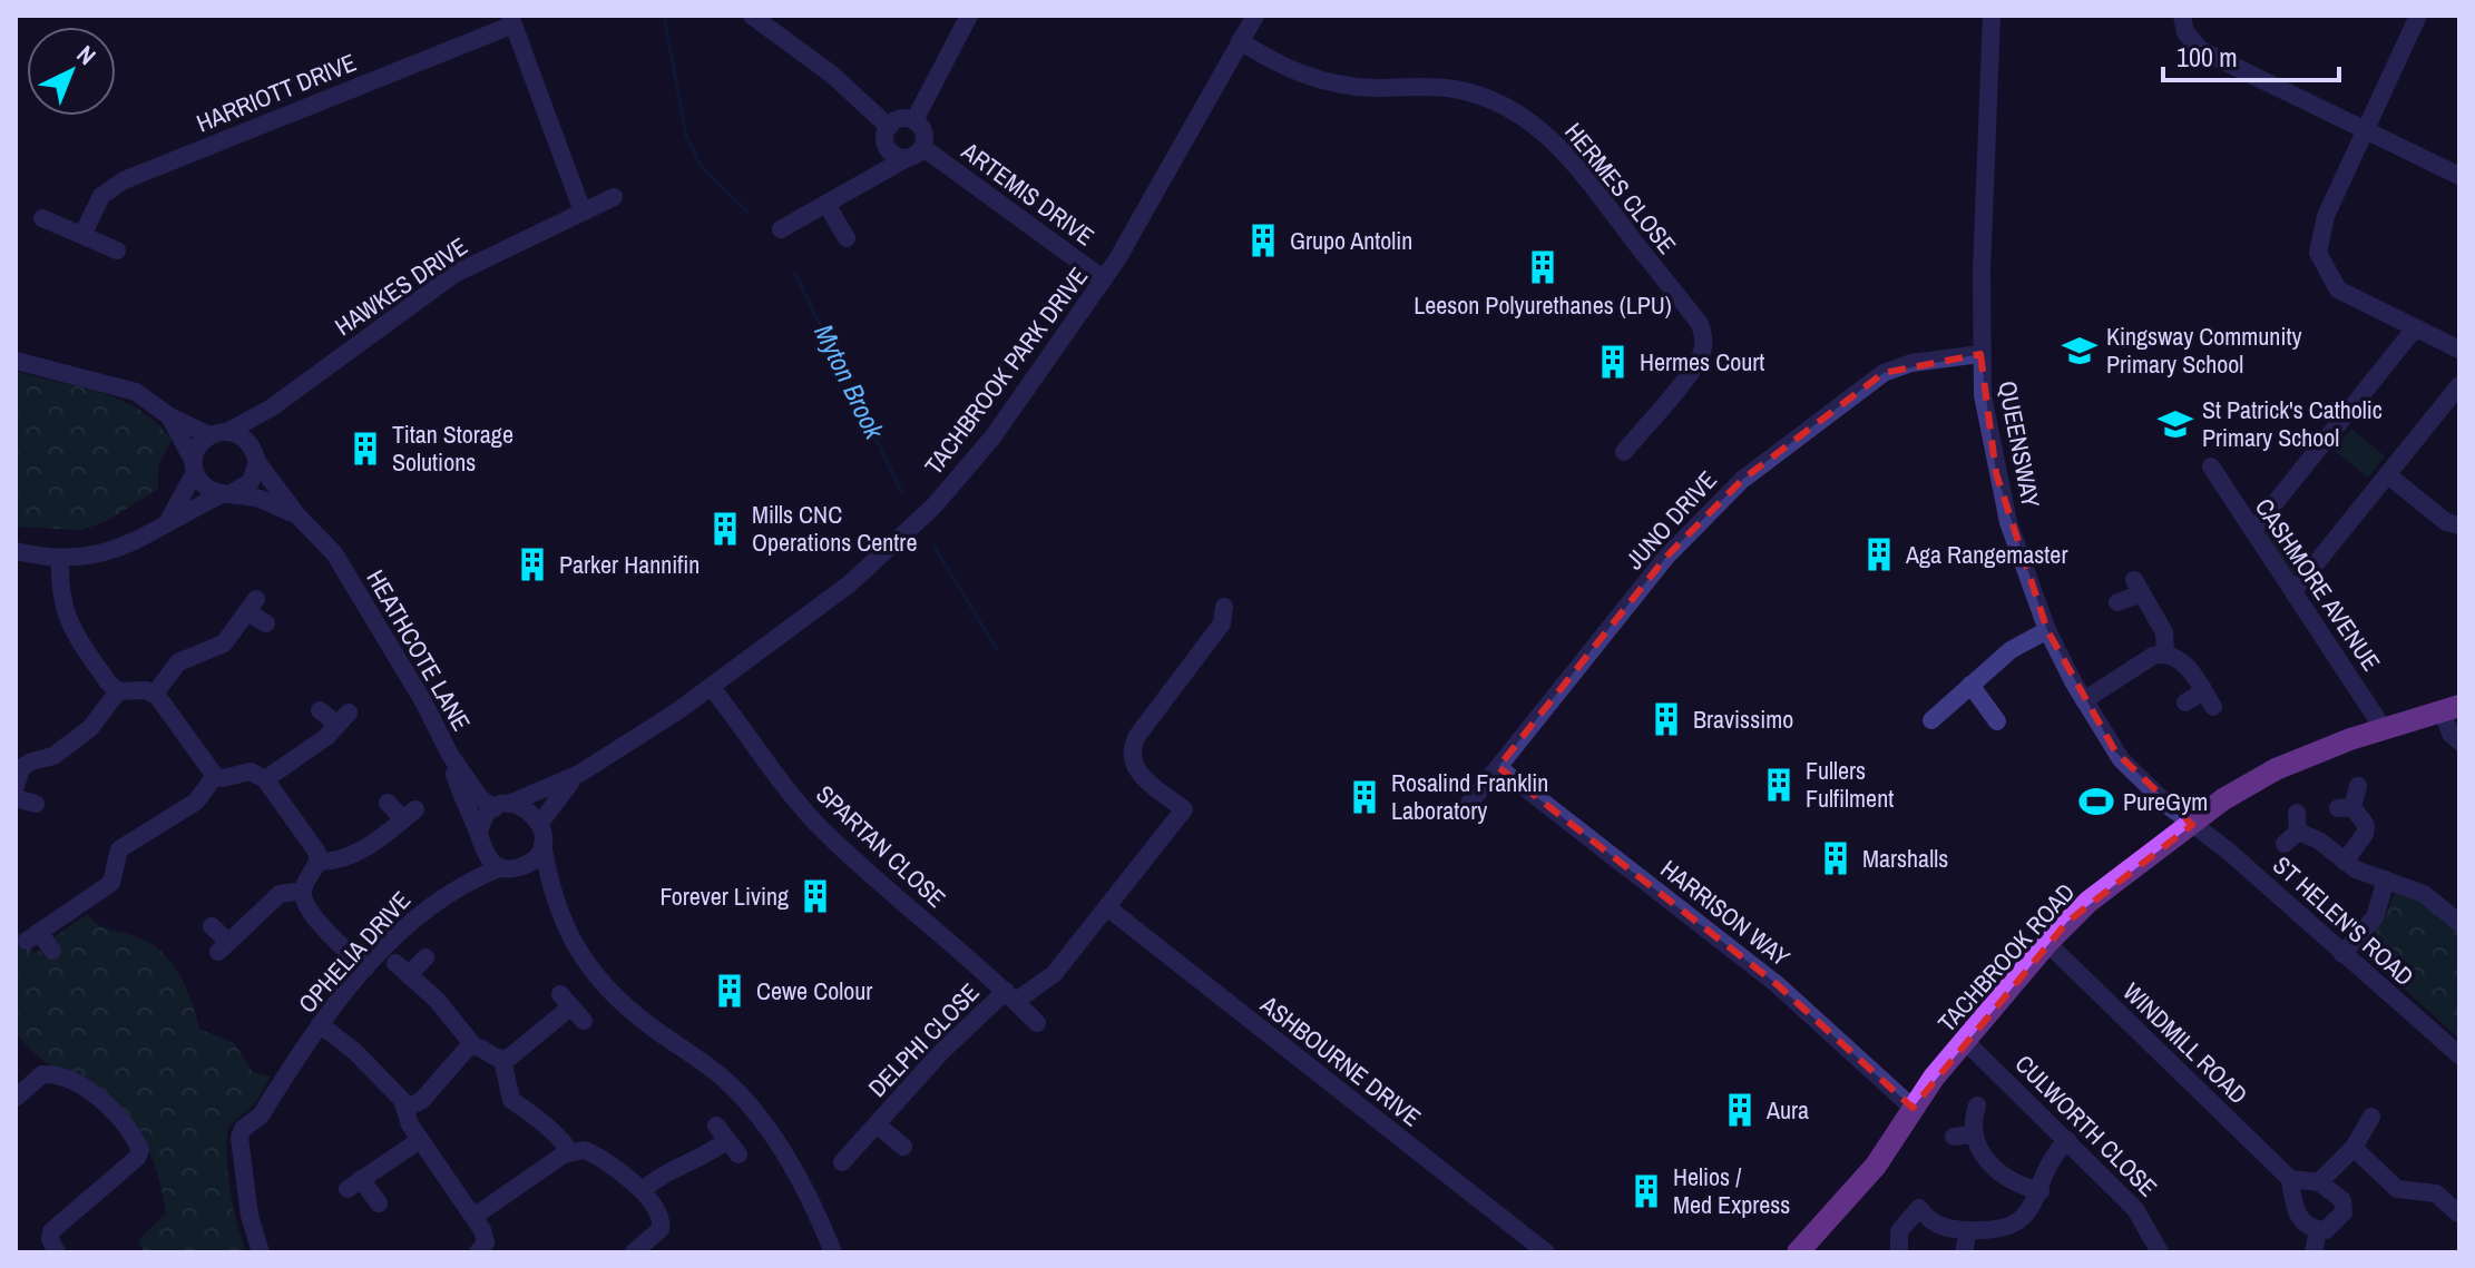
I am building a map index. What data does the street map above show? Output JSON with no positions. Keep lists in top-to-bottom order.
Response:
{
  "streets": {
    "main road": ["TACHBROOK ROAD"],
    "street": [
      "HARRIOTT DRIVE",
      "HERMES CLOSE",
      "ARTEMIS DRIVE",
      "HAWKES DRIVE",
      "TACHBROOK PARK DRIVE",
      "QUEENSWAY",
      "JUNO DRIVE",
      "CASHMORE AVENUE",
      "HEATHCOTE LANE",
      "SPARTAN CLOSE",
      "HARRISON WAY",
      "ST HELEN'S ROAD",
      "OPHELIA DRIVE",
      "DELPHI CLOSE",
      "WINDMILL ROAD",
      "ASHBOURNE DRIVE",
      "CULWORTH CLOSE"
    ]
  },
  "crossings": [
    ["HERMES CLOSE", "TACHBROOK PARK DRIVE"],
    ["ARTEMIS DRIVE", "TACHBROOK PARK DRIVE"],
    ["HAWKES DRIVE", "HEATHCOTE LANE"],
    ["TACHBROOK PARK DRIVE", "HEATHCOTE LANE"],
    ["TACHBROOK PARK DRIVE", "SPARTAN CLOSE"],
    ["TACHBROOK PARK DRIVE", "OPHELIA DRIVE"],
    ["QUEENSWAY", "JUNO DRIVE"],
    ["QUEENSWAY", "ST HELEN'S ROAD"],
    ["QUEENSWAY", "TACHBROOK ROAD"],
    ["JUNO DRIVE", "HARRISON WAY"],
    ["CASHMORE AVENUE", "TACHBROOK ROAD"],
    ["HEATHCOTE LANE", "OPHELIA DRIVE"],
    ["SPARTAN CLOSE", "DELPHI CLOSE"],
    ["HARRISON WAY", "TACHBROOK ROAD"],
    ["ST HELEN'S ROAD", "TACHBROOK ROAD"],
    ["TACHBROOK ROAD", "WINDMILL ROAD"],
    ["TACHBROOK ROAD", "CULWORTH CLOSE"],
    ["DELPHI CLOSE", "ASHBOURNE DRIVE"]
  ],
  "water": ["Myton Brook"],
  "places": {
    "building": [
      "Grupo Antolin",
      "Leeson Polyurethanes (LPU)",
      "Hermes Court",
      "Titan Storage Solutions",
      "Mills CNC Operations Centre",
      "Aga Rangemaster",
      "Parker Hannifin",
      "Bravissimo",
      "Fullers Fulfilment",
      "Rosalind Franklin Laboratory",
      "Marshalls",
      "Forever Living",
      "Cewe Colour",
      "Aura",
      "Helios / Med Express"
    ],
    "school or university": ["Kingsway Community Primary School", "St Patrick's Catholic Primary School"],
    "sports": ["PureGym"]
  },
  "scale_bar": "100 m",
  "north": "top right"
}
